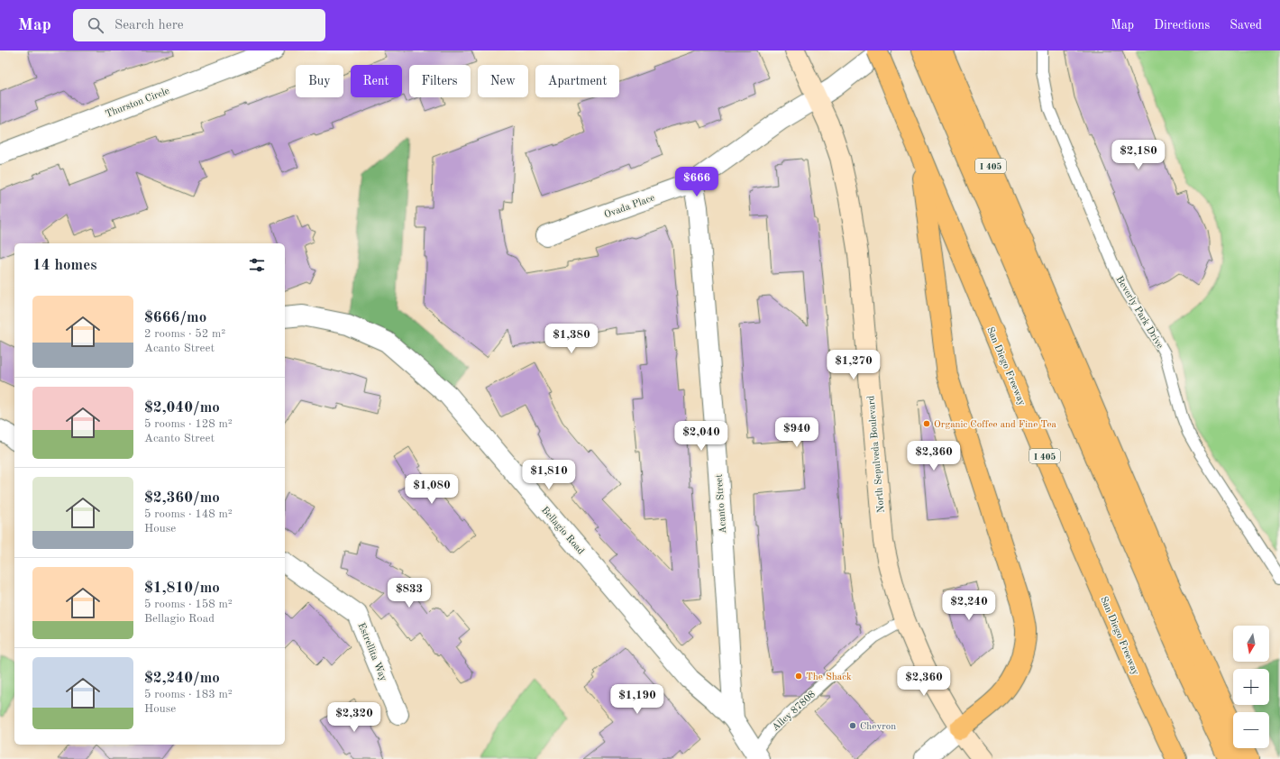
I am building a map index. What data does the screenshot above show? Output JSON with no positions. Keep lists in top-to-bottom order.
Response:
{
  "streets": {
    "highway": ["I 405", "San Diego Freeway"],
    "main road": ["North Sepulveda Boulevard"],
    "street": [
      "Thurston Circle",
      "Ovada Place",
      "Acanto Street",
      "Bellagio Road",
      "Estrellita Way"
    ],
    "lane": ["Beverly Park Drive", "Alley 87808"]
  },
  "crossings": [
    ["Ovada Place", "North Sepulveda Boulevard"],
    ["Ovada Place", "Acanto Street"],
    ["North Sepulveda Boulevard", "Alley 87808"],
    ["Acanto Street", "Bellagio Road"],
    ["Bellagio Road", "Alley 87808"]
  ],
  "places": ["Organic Coffee and Fine Tea", "The Shack", "Chevron"],
  "north": "bottom",
  "page": {
    "header": "Map",
    "search": "Search here",
    "nav": ["Map", "Directions", "Saved"],
    "chip": [
      "Buy",
      "Rent",
      "Filters",
      "New",
      "Apartment"
    ],
    "price": [
      "$2,180",
      "$666",
      "$1,380",
      "$1,270",
      "$940",
      "$2,040",
      "$2,360",
      "$1,810",
      "$1,080",
      "$833",
      "$2,240",
      "$2,360",
      "$1,190",
      "$2,320"
    ],
    "heading": "14 homes",
    "list": [
      {
        "name": "$666/mo",
        "note": "2 rooms · 52 m² · Acanto Street"
      },
      {
        "name": "$2,040/mo",
        "note": "5 rooms · 128 m² · Acanto Street"
      },
      {
        "name": "$2,360/mo",
        "note": "5 rooms · 148 m² · House"
      },
      {
        "name": "$1,810/mo",
        "note": "5 rooms · 158 m² · Bellagio Road"
      },
      {
        "name": "$2,240/mo",
        "note": "5 rooms · 183 m² · House"
      }
    ],
    "map_buttons": ["+", "−"]
  }
}
